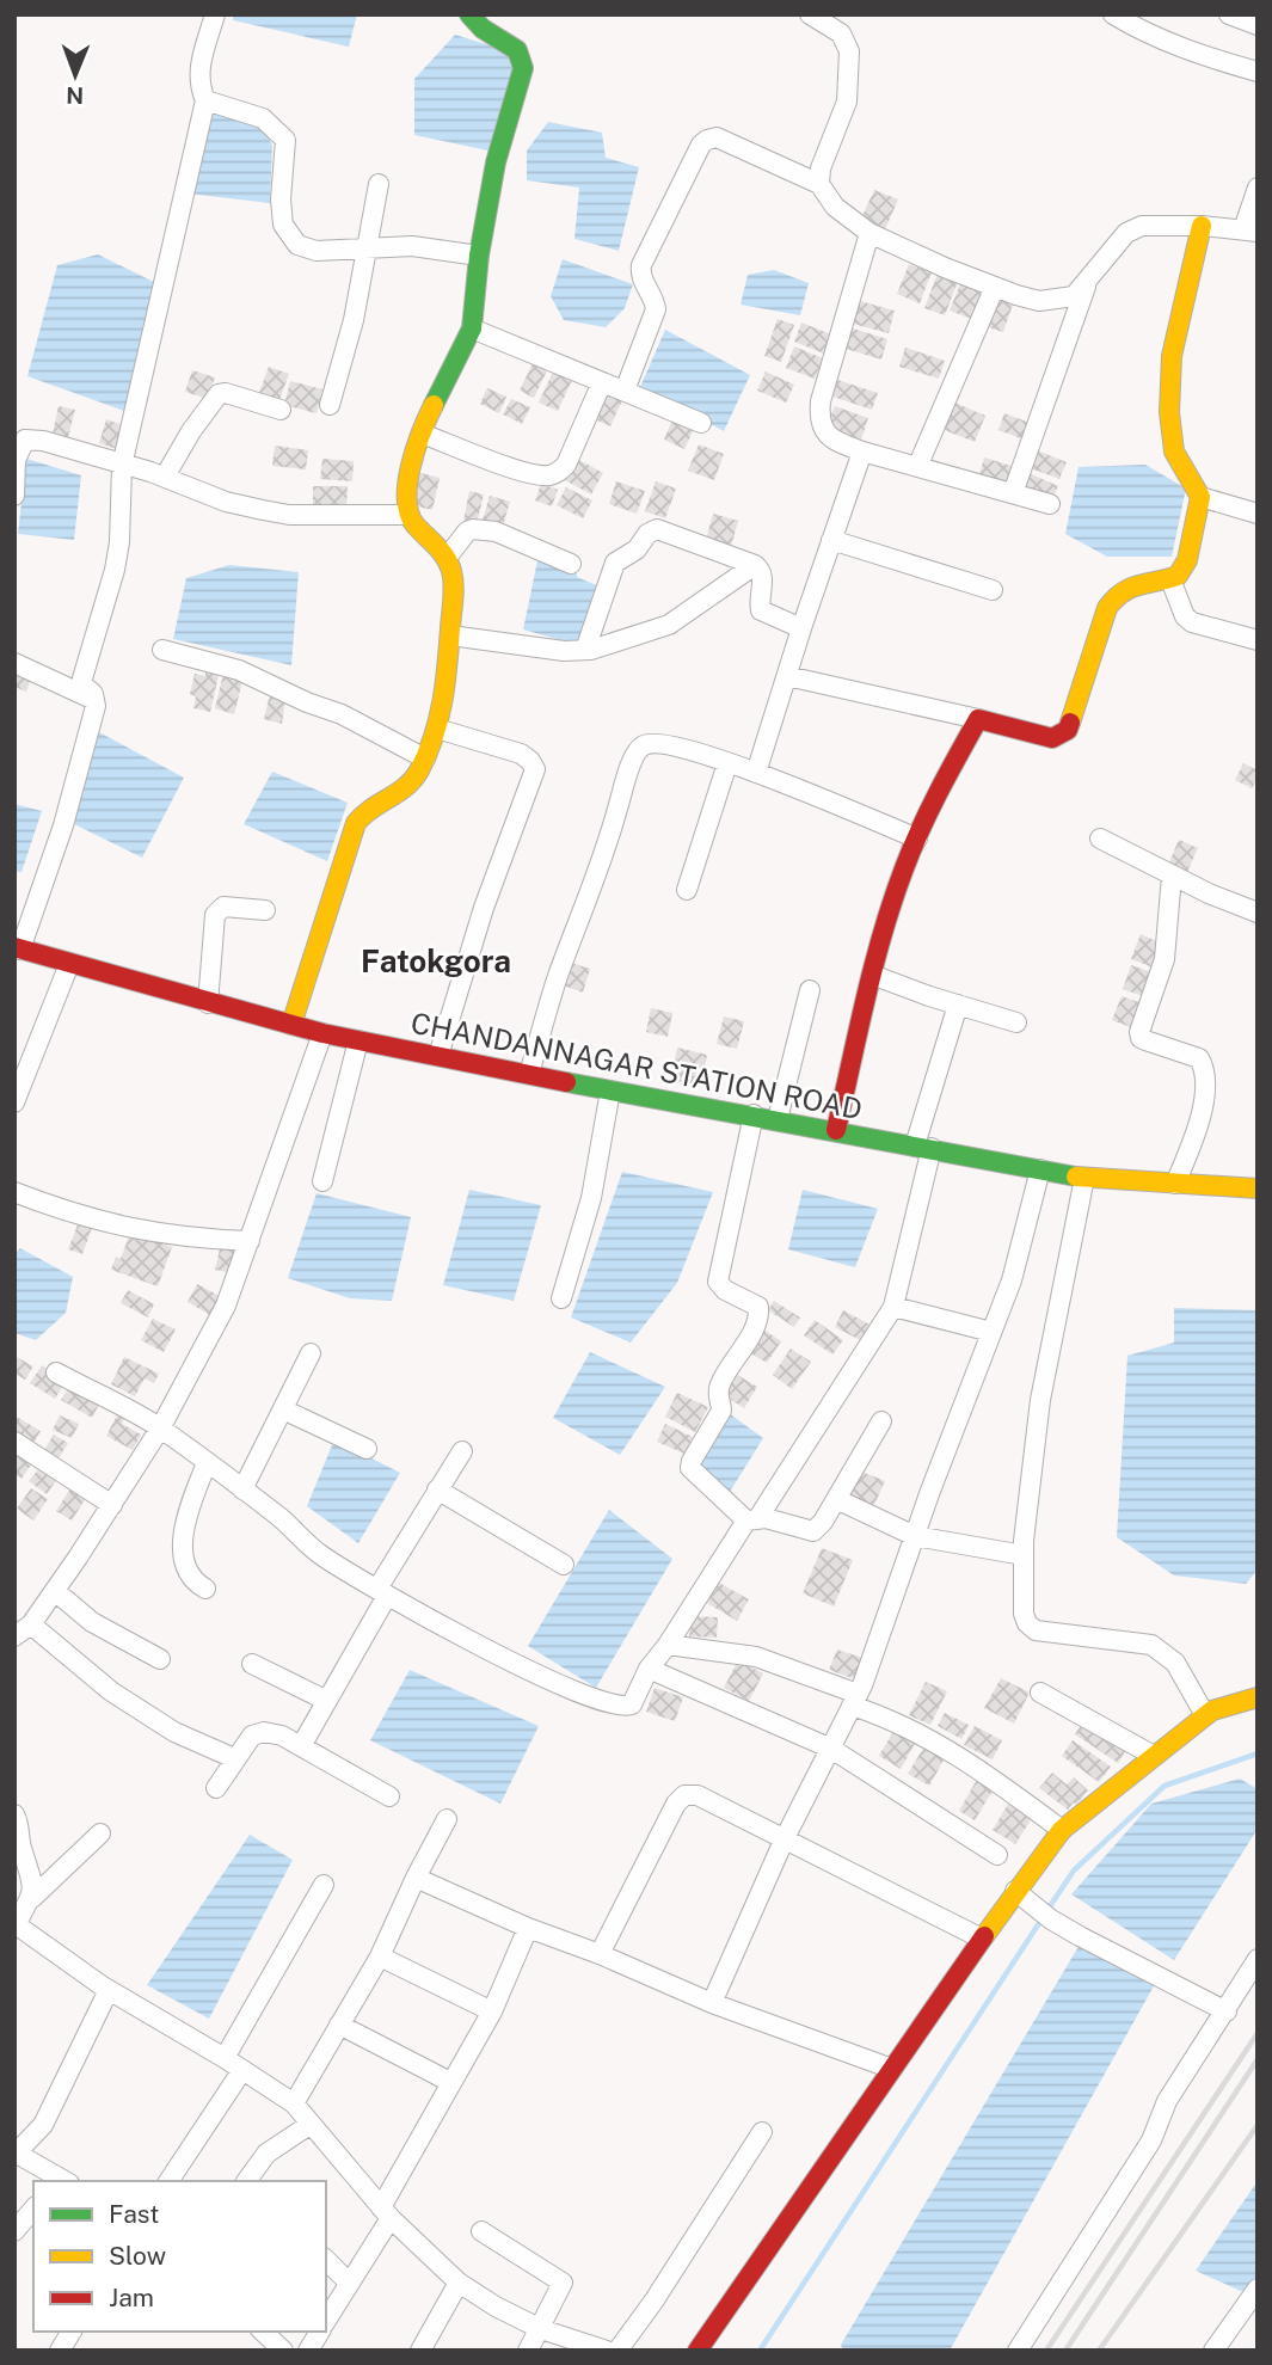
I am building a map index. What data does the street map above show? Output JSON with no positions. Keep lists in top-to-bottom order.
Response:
{
  "streets": {
    "street": ["CHANDANNAGAR STATION ROAD"]
  },
  "districts": ["Fatokgora"],
  "legend": ["Fast", "Slow", "Jam"],
  "north": "bottom"
}
